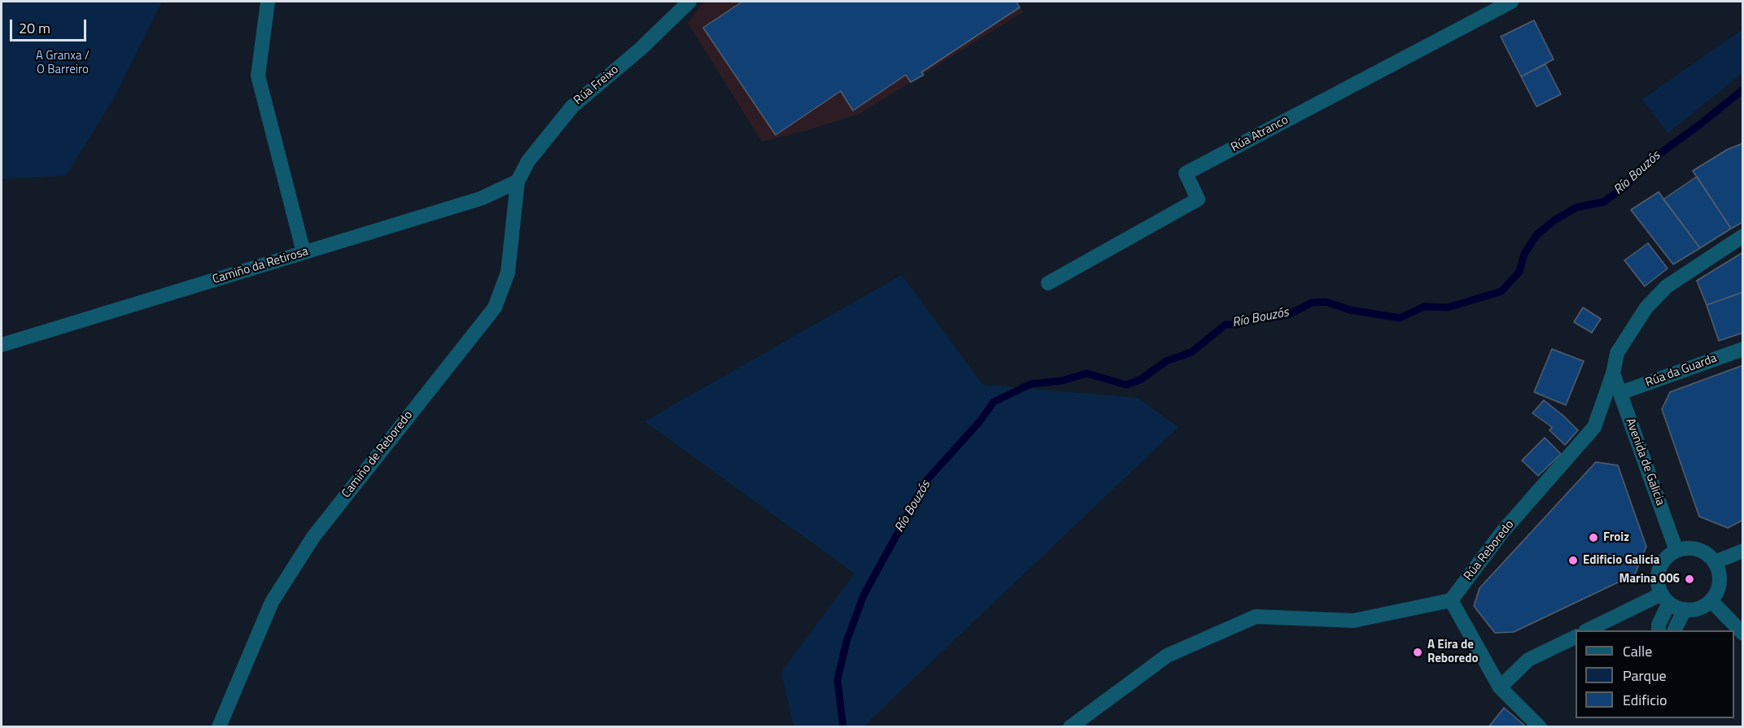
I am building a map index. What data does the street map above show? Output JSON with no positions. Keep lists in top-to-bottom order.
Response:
{
  "streets": {
    "street": [
      "Rúa Freixo",
      "Rúa Atranco",
      "Camiño da Retirosa",
      "Rúa da Guarda",
      "Camiño de Reboredo",
      "Avenida de Galicia",
      "Rúa Reboredo"
    ]
  },
  "crossings": [
    ["Rúa Freixo", "Camiño da Retirosa"],
    ["Rúa Freixo", "Camiño de Reboredo"],
    ["Camiño da Retirosa", "Camiño de Reboredo"],
    ["Rúa da Guarda", "Avenida de Galicia"],
    ["Avenida de Galicia", "Rúa Reboredo"]
  ],
  "water": ["Río Bouzós"],
  "parks": ["A Granxa / O Barreiro"],
  "places": [
    "Froiz",
    "Edificio Galicia",
    "Marina 006",
    "A Eira de Reboredo"
  ],
  "legend": ["Calle", "Parque", "Edificio"],
  "scale_bar": "20 m"
}
